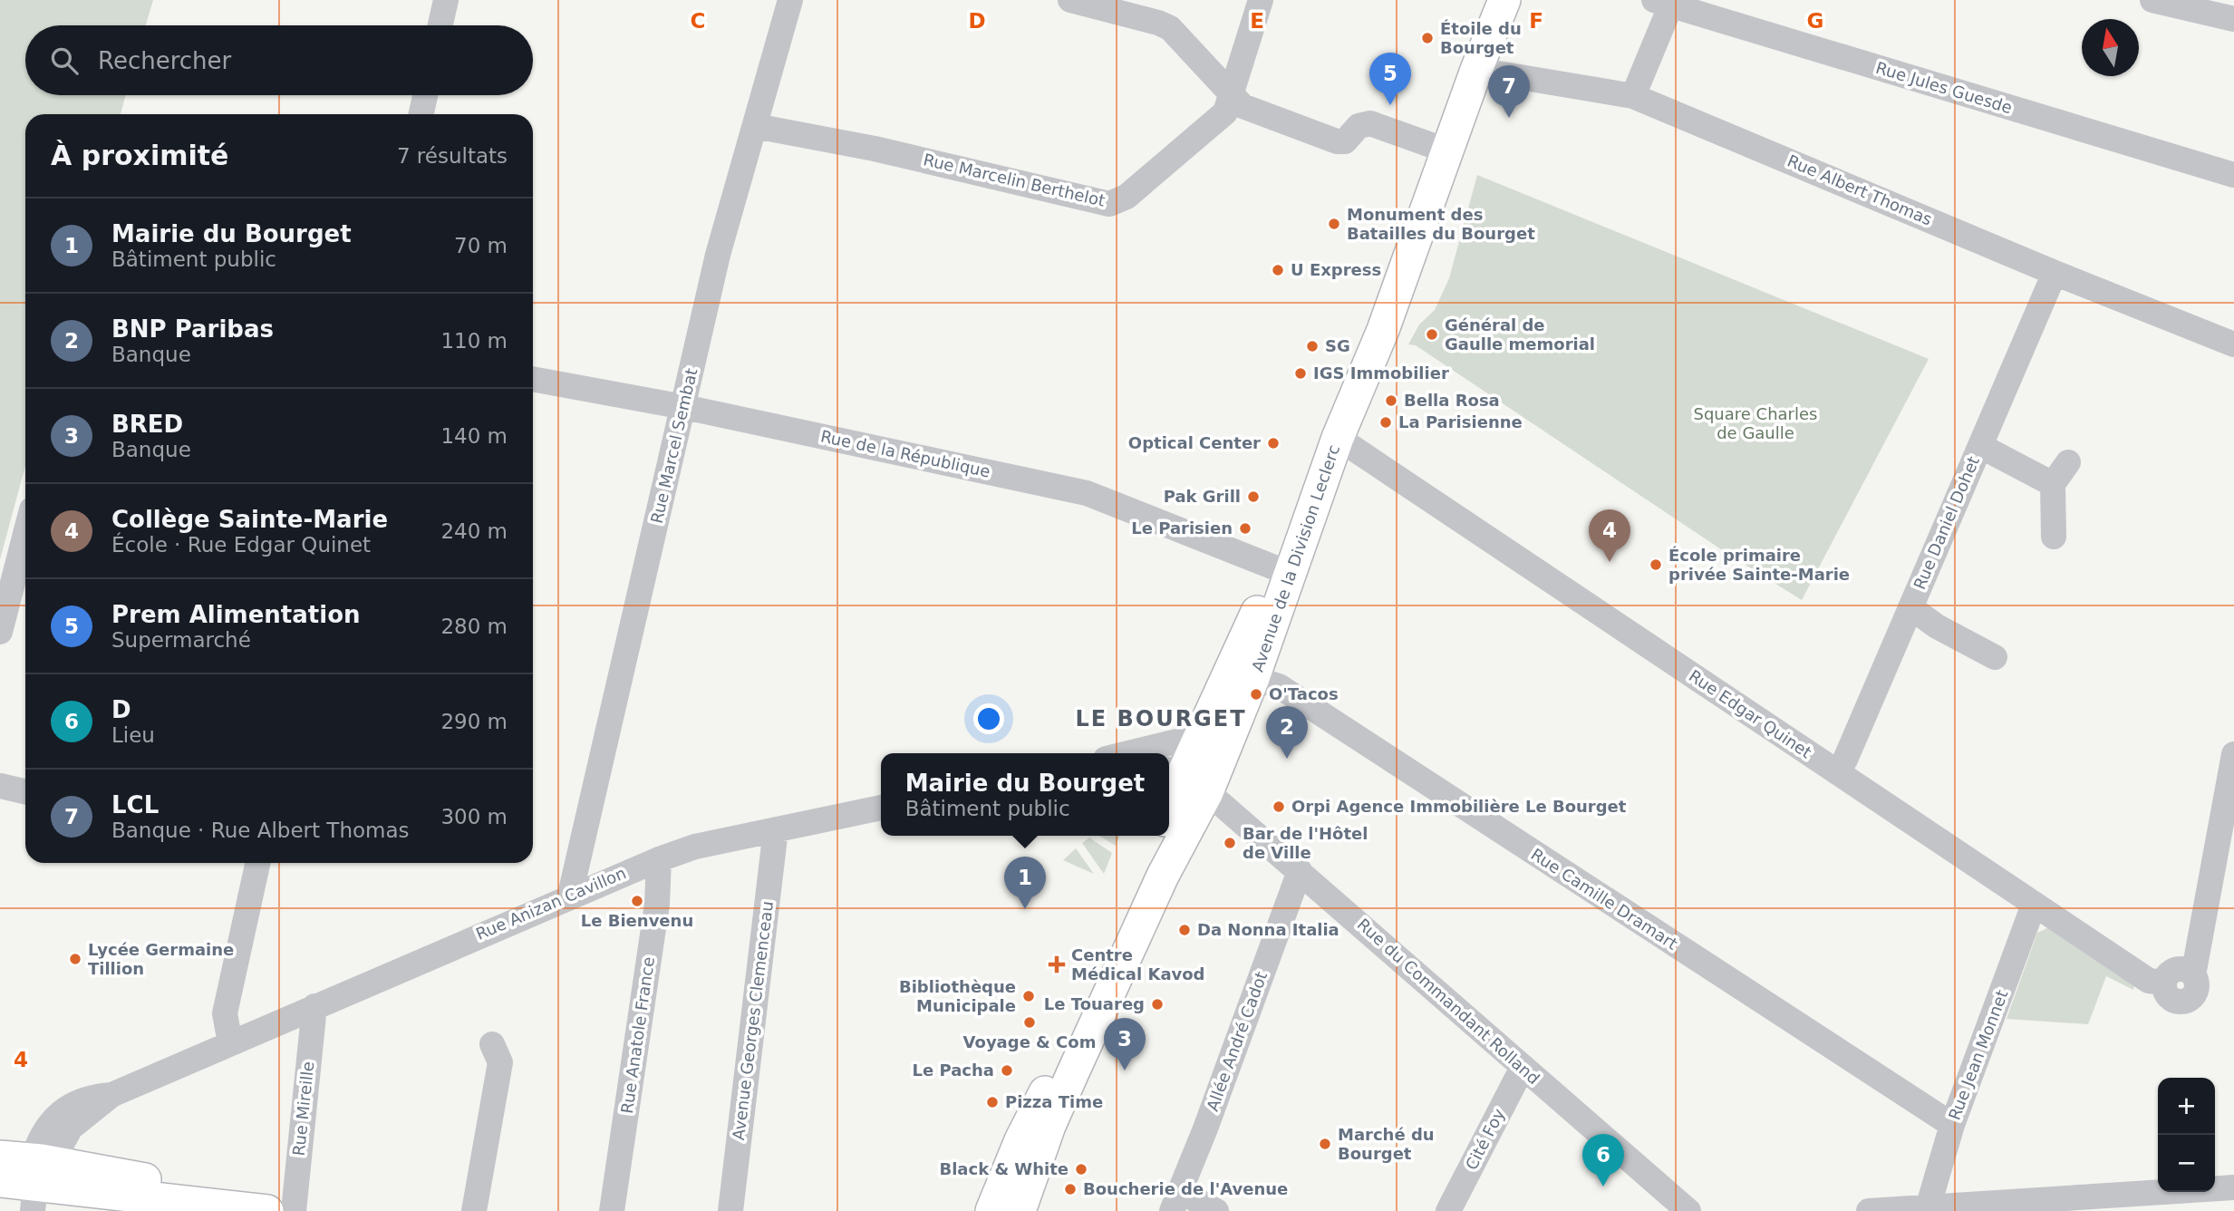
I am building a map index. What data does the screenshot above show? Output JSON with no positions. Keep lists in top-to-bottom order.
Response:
{
  "streets": {
    "main road": ["Avenue de la Division Leclerc"],
    "street": [
      "Rue Jules Guesde",
      "Rue Marcelin Berthelot",
      "Rue Albert Thomas",
      "Rue Marcel Sembat",
      "Rue de la République",
      "Rue Daniel Dohet",
      "Rue Edgar Quinet",
      "Rue Camille Dramart",
      "Rue Anizan Cavillon",
      "Rue du Commandant Rolland",
      "Avenue Georges Clemenceau",
      "Rue Anatole France",
      "Allée André Cadot",
      "Rue Jean Monnet",
      "Rue Mireille",
      "Cité Foy"
    ]
  },
  "crossings": [
    ["Rue Marcelin Berthelot", "Rue Marcel Sembat"],
    ["Rue Albert Thomas", "Rue Daniel Dohet"],
    ["Rue Albert Thomas", "Avenue de la Division Leclerc"],
    ["Rue Marcel Sembat", "Rue de la République"],
    ["Rue Marcel Sembat", "Rue Anizan Cavillon"],
    ["Rue de la République", "Avenue de la Division Leclerc"],
    ["Rue Daniel Dohet", "Rue Edgar Quinet"],
    ["Avenue de la Division Leclerc", "Rue Edgar Quinet"],
    ["Avenue de la Division Leclerc", "Rue Camille Dramart"],
    ["Avenue de la Division Leclerc", "Rue du Commandant Rolland"],
    ["Rue Edgar Quinet", "Rue Jean Monnet"],
    ["Rue Camille Dramart", "Rue Jean Monnet"],
    ["Rue Anizan Cavillon", "Avenue Georges Clemenceau"],
    ["Rue Anizan Cavillon", "Rue Anatole France"],
    ["Rue Anizan Cavillon", "Rue Mireille"],
    ["Rue du Commandant Rolland", "Allée André Cadot"],
    ["Rue du Commandant Rolland", "Cité Foy"]
  ],
  "districts": ["LE BOURGET"],
  "parks": ["Square Charles de Gaulle"],
  "places": {
    "other": [
      "Étoile du Bourget",
      "Monument des Batailles du Bourget",
      "U Express",
      "Général de Gaulle memorial",
      "SG",
      "IGS Immobilier",
      "Bella Rosa",
      "La Parisienne",
      "Optical Center",
      "Pak Grill",
      "Le Parisien",
      "École primaire privée Sainte-Marie",
      "O'Tacos",
      "Orpi Agence Immobilière Le Bourget",
      "Bar de l'Hôtel de Ville",
      "Le Bienvenu",
      "Da Nonna Italia",
      "Lycée Germaine Tillion",
      "Bibliothèque Municipale",
      "Le Touareg",
      "Voyage & Com",
      "Le Pacha",
      "Pizza Time",
      "Marché du Bourget",
      "Black & White",
      "Boucherie de l'Avenue"
    ],
    "health": ["Centre Médical Kavod"]
  },
  "north": "top",
  "page": {
    "search": "Rechercher",
    "pins": [
      "5",
      "7",
      "4",
      "2",
      "1",
      "3",
      "6"
    ],
    "heading": ["À proximité", "7 résultats"],
    "list": [
      {
        "mark": "1",
        "name": "Mairie du Bourget",
        "note": "Bâtiment public",
        "value": "70 m"
      },
      {
        "mark": "2",
        "name": "BNP Paribas",
        "note": "Banque",
        "value": "110 m"
      },
      {
        "mark": "3",
        "name": "BRED",
        "note": "Banque",
        "value": "140 m"
      },
      {
        "mark": "4",
        "name": "Collège Sainte-Marie",
        "note": "École · Rue Edgar Quinet",
        "value": "240 m"
      },
      {
        "mark": "5",
        "name": "Prem Alimentation",
        "note": "Supermarché",
        "value": "280 m"
      },
      {
        "mark": "6",
        "name": "D",
        "note": "Lieu",
        "value": "290 m"
      },
      {
        "mark": "7",
        "name": "LCL",
        "note": "Banque · Rue Albert Thomas",
        "value": "300 m"
      }
    ],
    "popup": ["Mairie du Bourget", "Bâtiment public"],
    "map_buttons": ["+", "−"]
  },
  "grid": {
    "columns": [
      "C",
      "D",
      "E",
      "F",
      "G"
    ],
    "rows": ["4"]
  }
}
